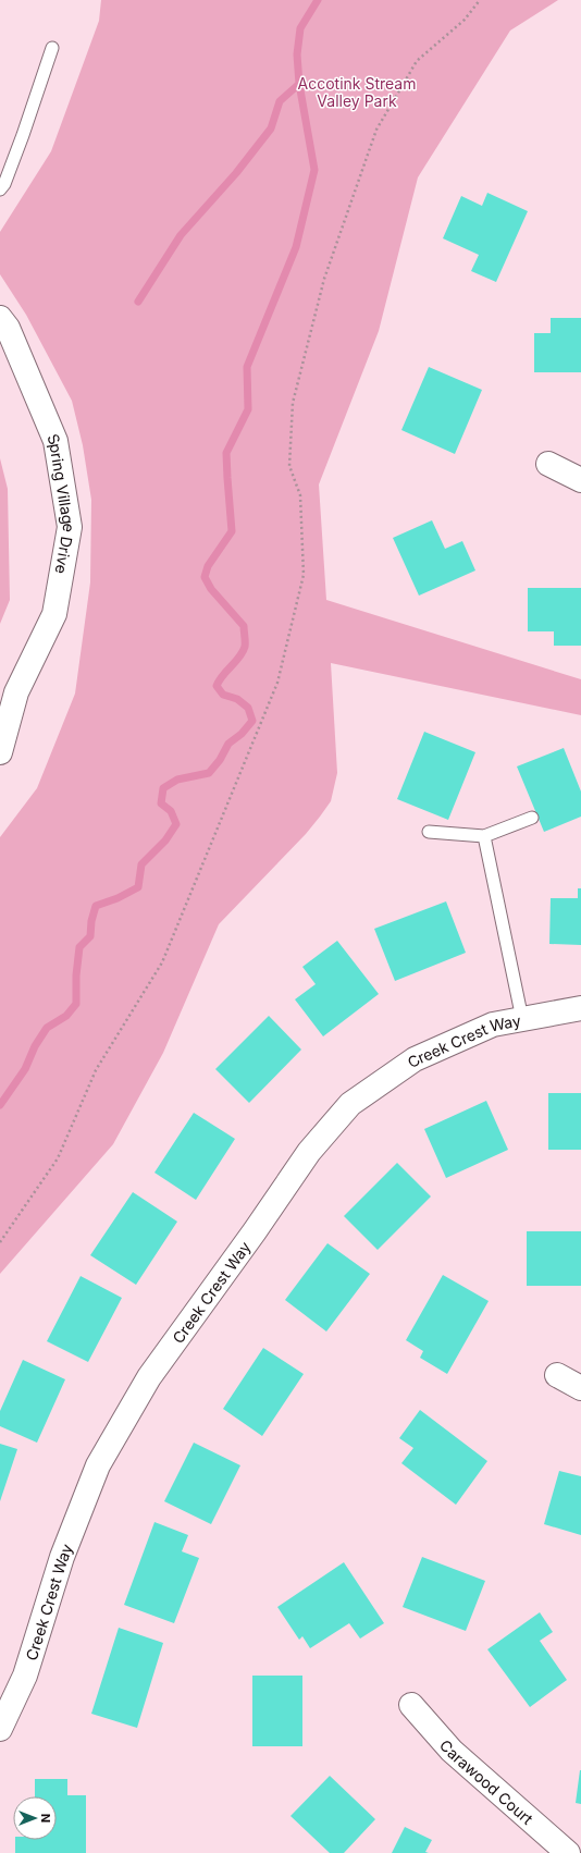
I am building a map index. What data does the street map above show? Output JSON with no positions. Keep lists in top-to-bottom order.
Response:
{
  "streets": {
    "street": ["Spring Village Drive", "Creek Crest Way", "Carawood Court"]
  },
  "parks": ["Accotink Stream Valley Park"],
  "north": "right"
}
